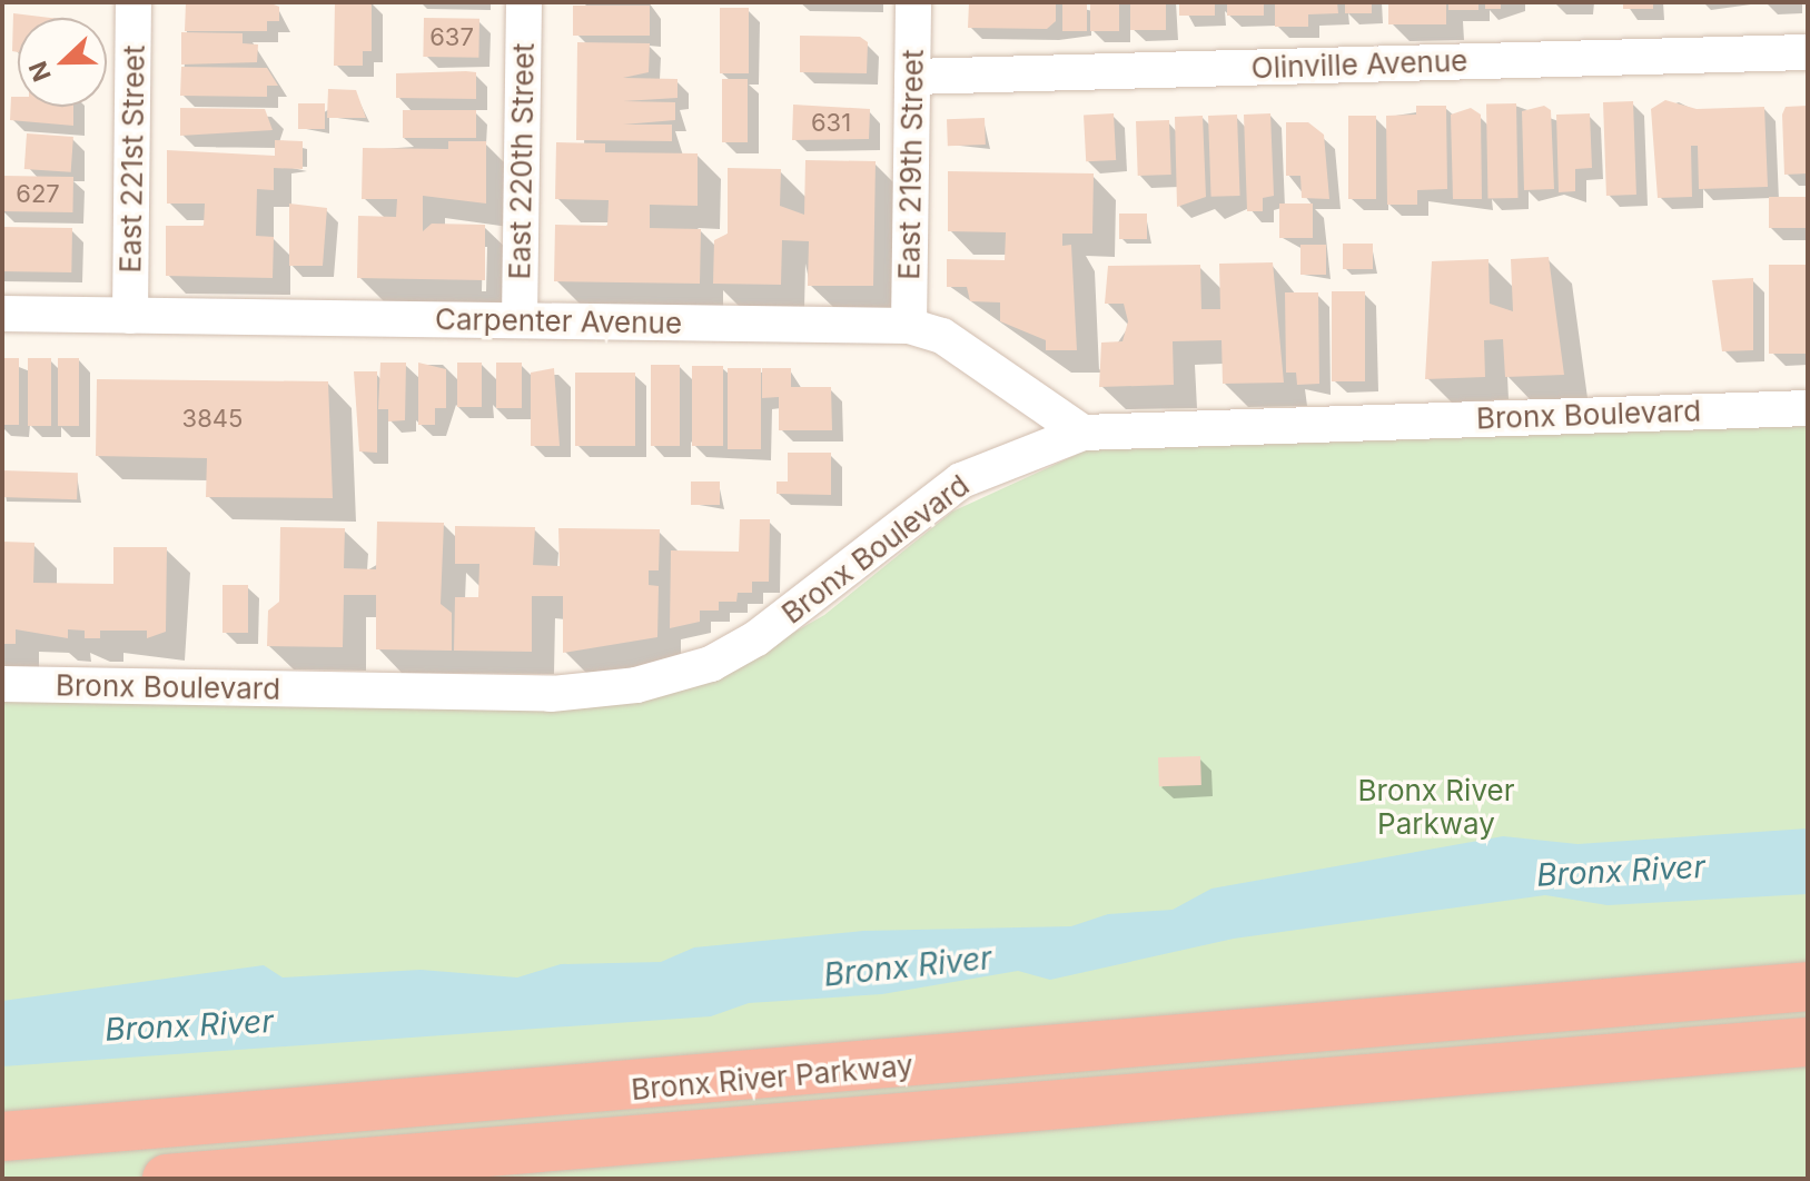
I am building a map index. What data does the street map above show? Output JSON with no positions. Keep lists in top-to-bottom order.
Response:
{
  "streets": {
    "highway": ["Bronx River Parkway"],
    "street": [
      "Olinville Avenue",
      "East 221st Street",
      "East 220th Street",
      "East 219th Street",
      "Carpenter Avenue",
      "Bronx Boulevard"
    ]
  },
  "crossings": [
    ["Olinville Avenue", "East 219th Street"],
    ["East 221st Street", "Carpenter Avenue"],
    ["East 220th Street", "Carpenter Avenue"],
    ["East 219th Street", "Carpenter Avenue"],
    ["Carpenter Avenue", "Bronx Boulevard"]
  ],
  "water": ["Bronx River"],
  "parks": ["Bronx River Parkway"],
  "house_numbers": [
    "637",
    "631",
    "627",
    "3845"
  ],
  "north": "left"
}
